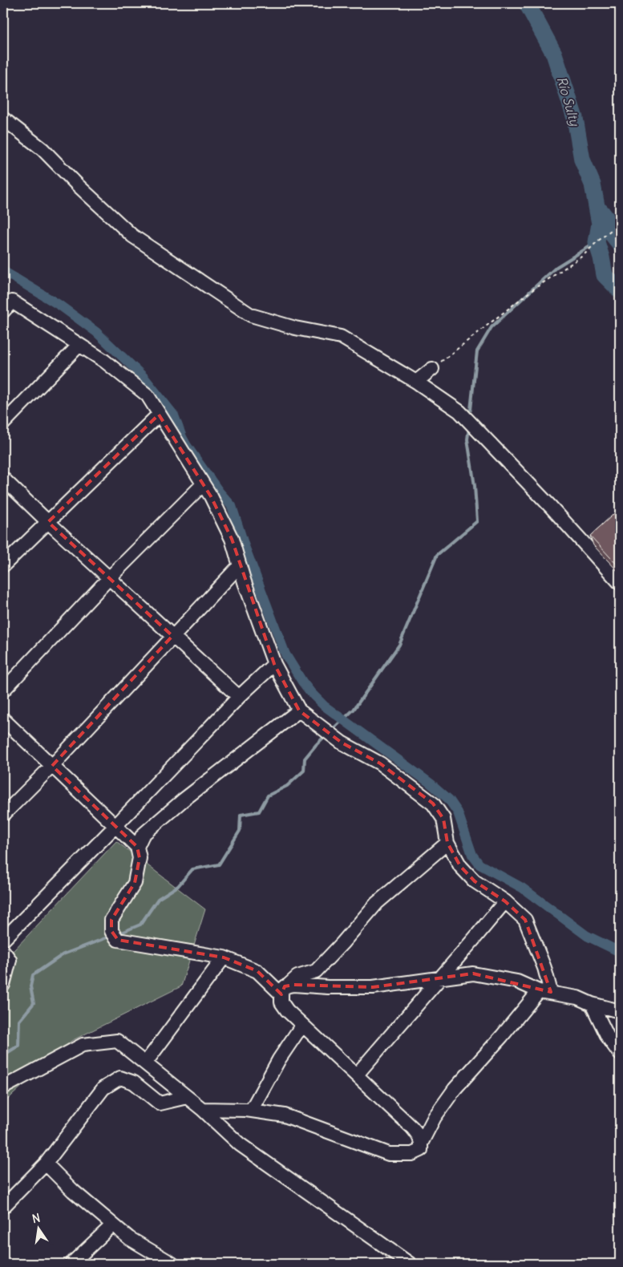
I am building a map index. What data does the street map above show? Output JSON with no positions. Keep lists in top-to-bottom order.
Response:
{
  "water": ["Río Sulty"],
  "north": "top"
}
